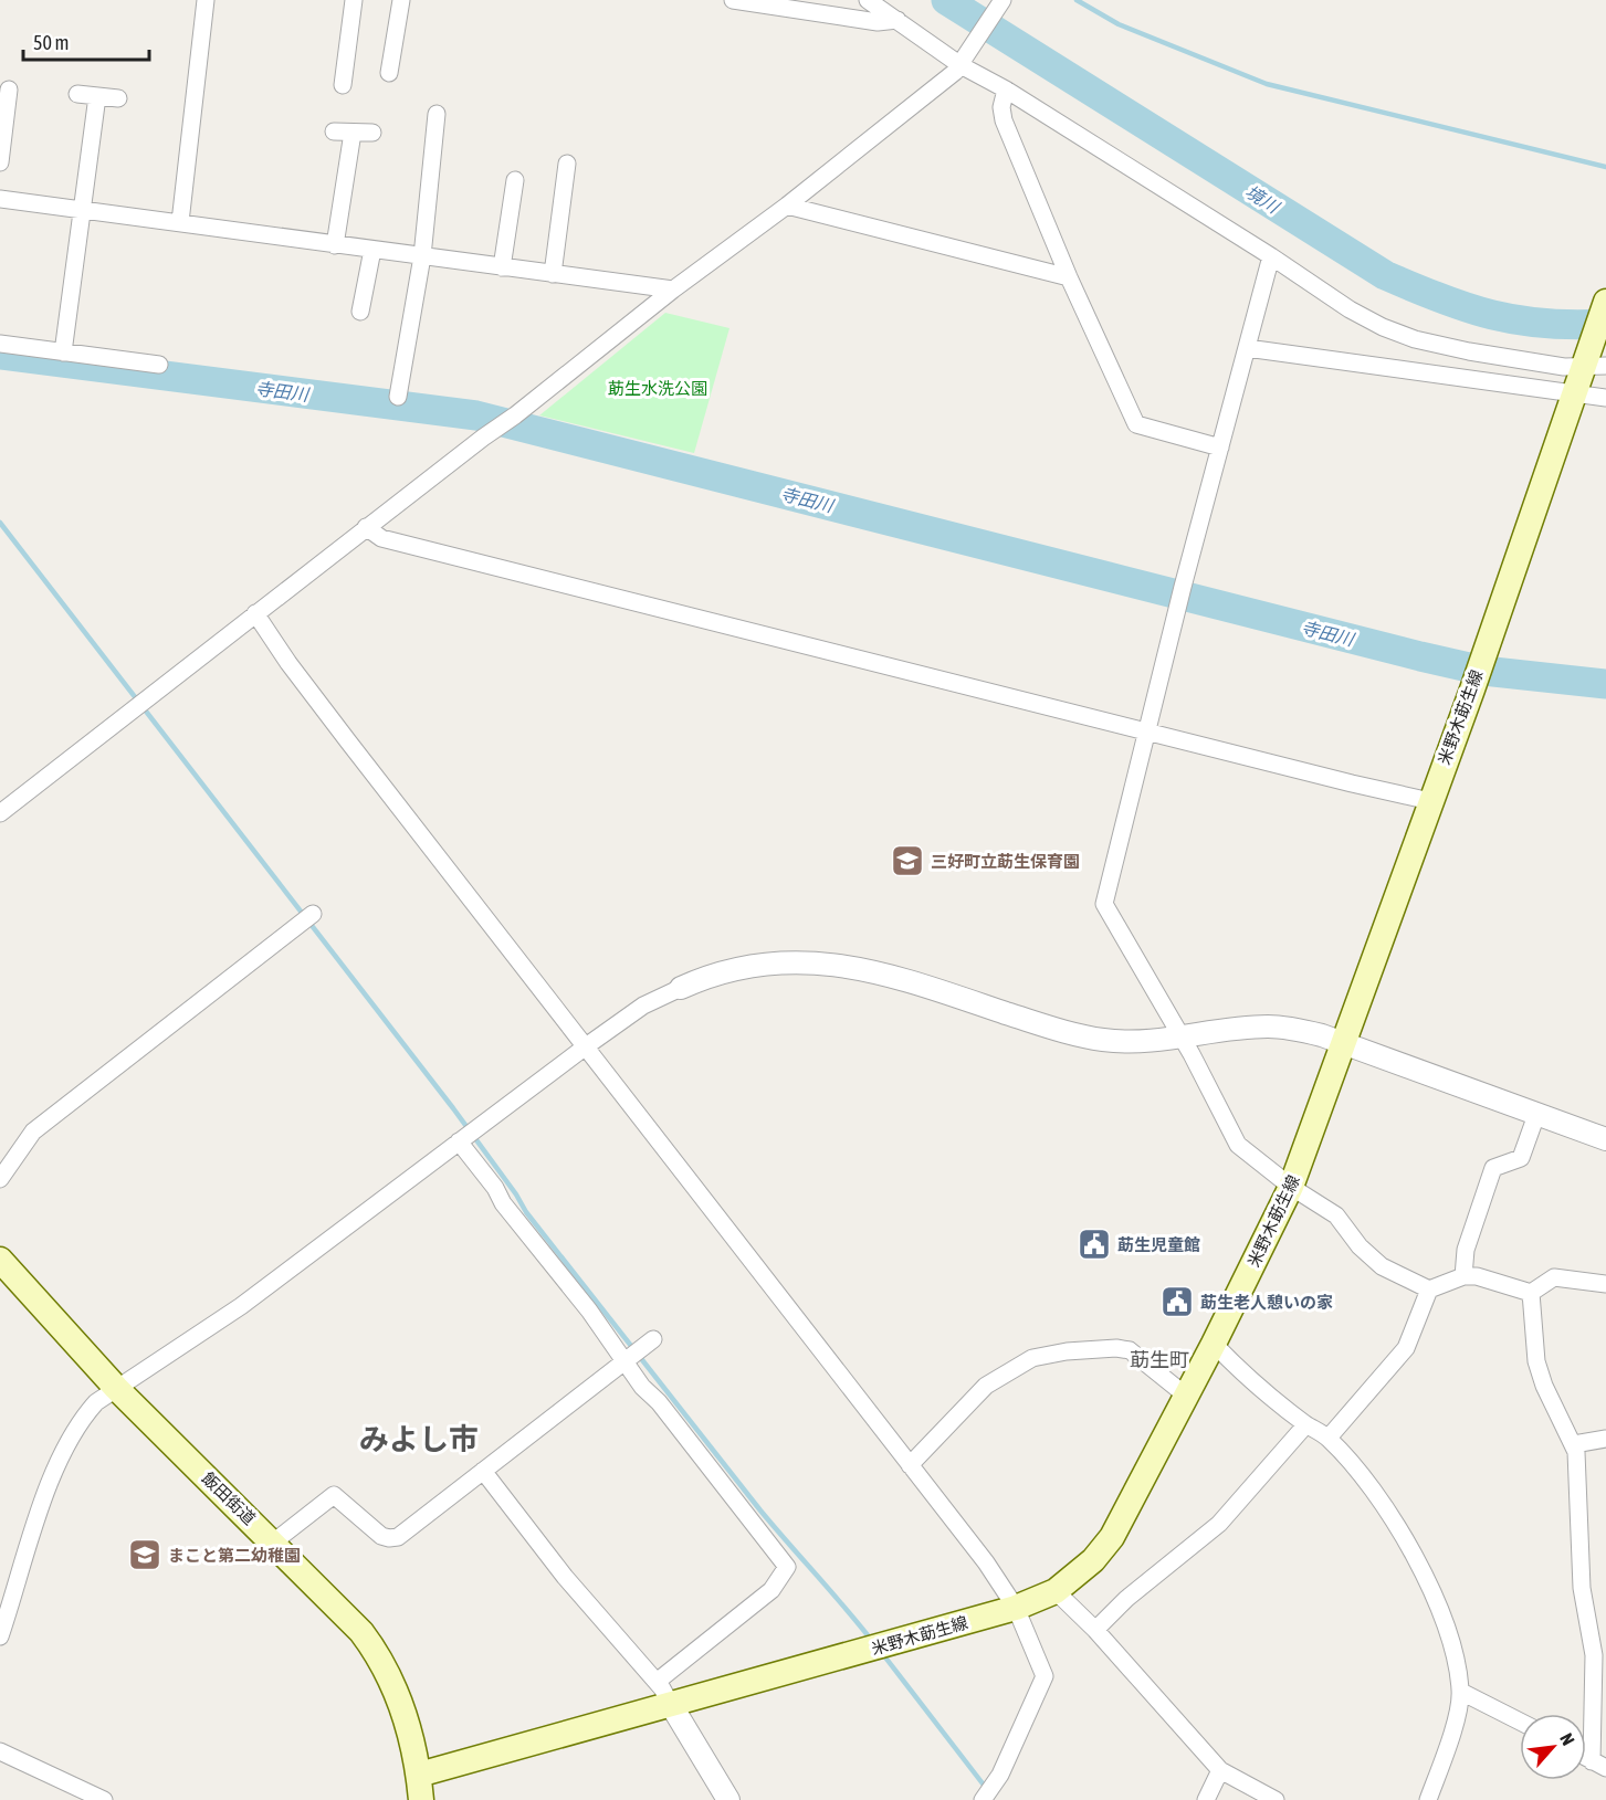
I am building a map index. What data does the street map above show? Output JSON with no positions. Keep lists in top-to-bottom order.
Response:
{
  "streets": {
    "main road": ["米野木莇生線", "飯田街道"]
  },
  "crossings": [
    ["米野木莇生線", "飯田街道"]
  ],
  "districts": ["莇生町", "みよし市"],
  "water": ["境川", "寺田川"],
  "parks": ["莇生水洗公園"],
  "places": {
    "school or university": ["三好町立莇生保育園", "まこと第二幼稚園"],
    "public building": ["莇生児童館", "莇生老人憩いの家"]
  },
  "scale_bar": "50 m",
  "north": "top right"
}
